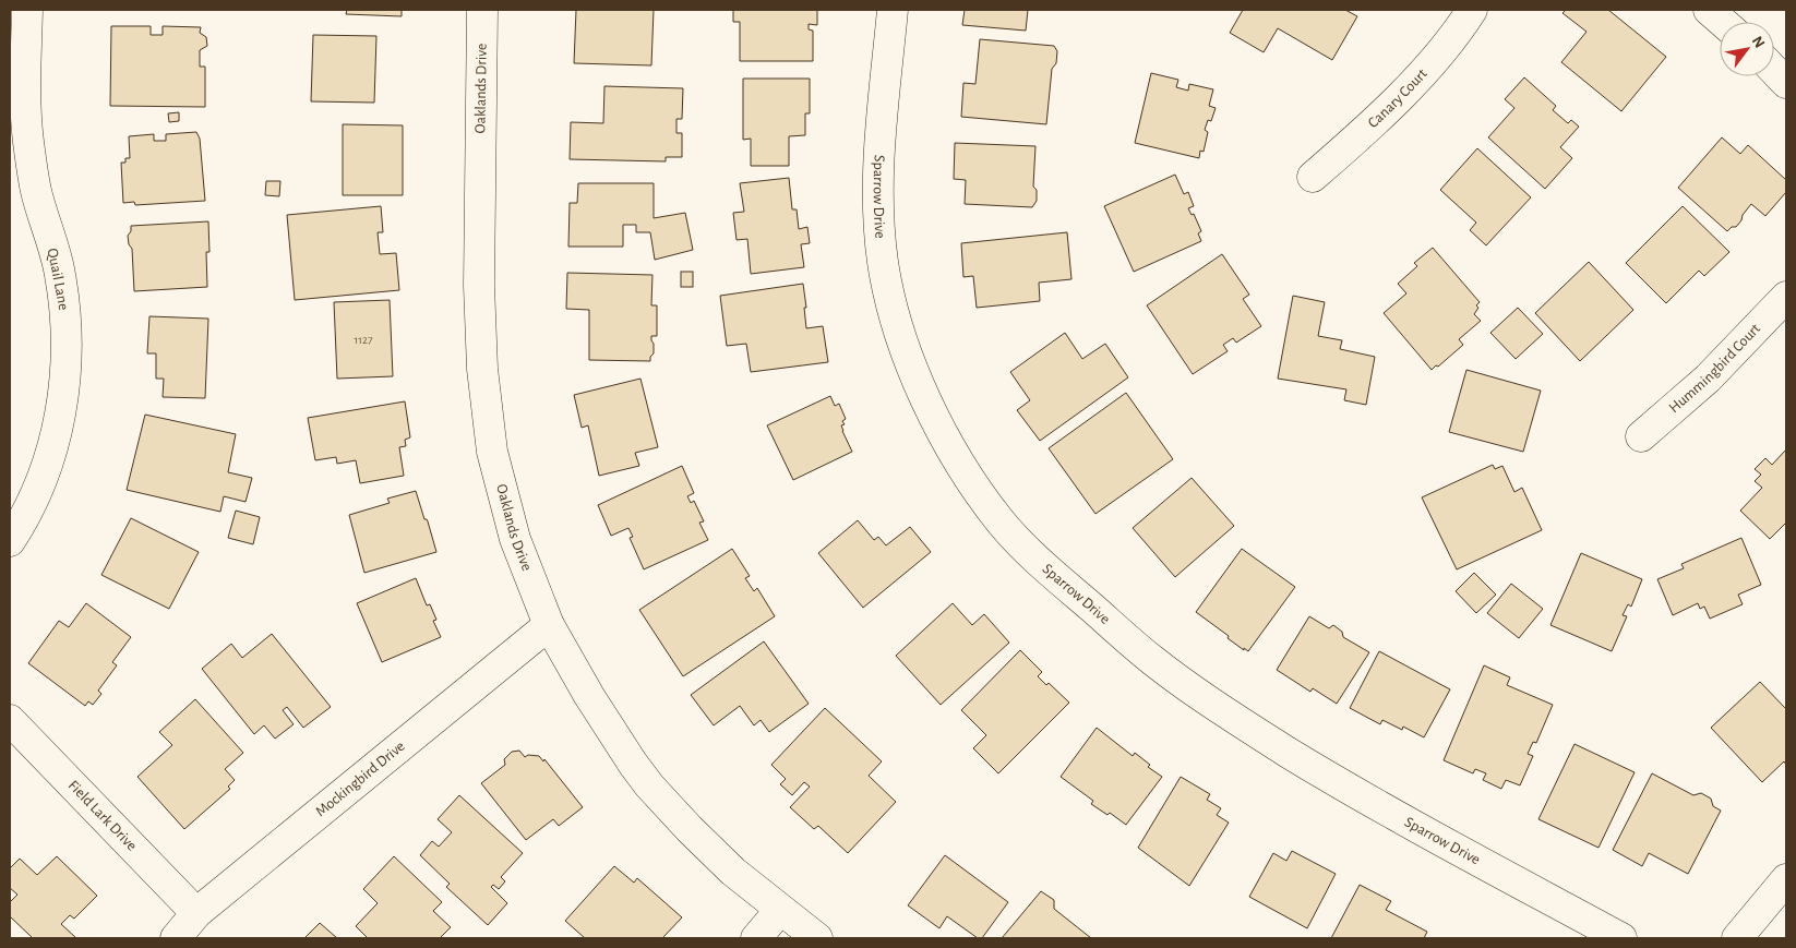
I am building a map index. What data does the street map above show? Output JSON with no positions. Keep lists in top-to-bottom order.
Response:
{
  "streets": {
    "street": [
      "Oaklands Drive",
      "Canary Court",
      "Sparrow Drive",
      "Quail Lane",
      "Hummingbird Court",
      "Mockingbird Drive",
      "Field Lark Drive"
    ]
  },
  "crossings": [
    ["Oaklands Drive", "Mockingbird Drive"],
    ["Mockingbird Drive", "Field Lark Drive"]
  ],
  "house_numbers": ["1127"],
  "north": "top right"
}
